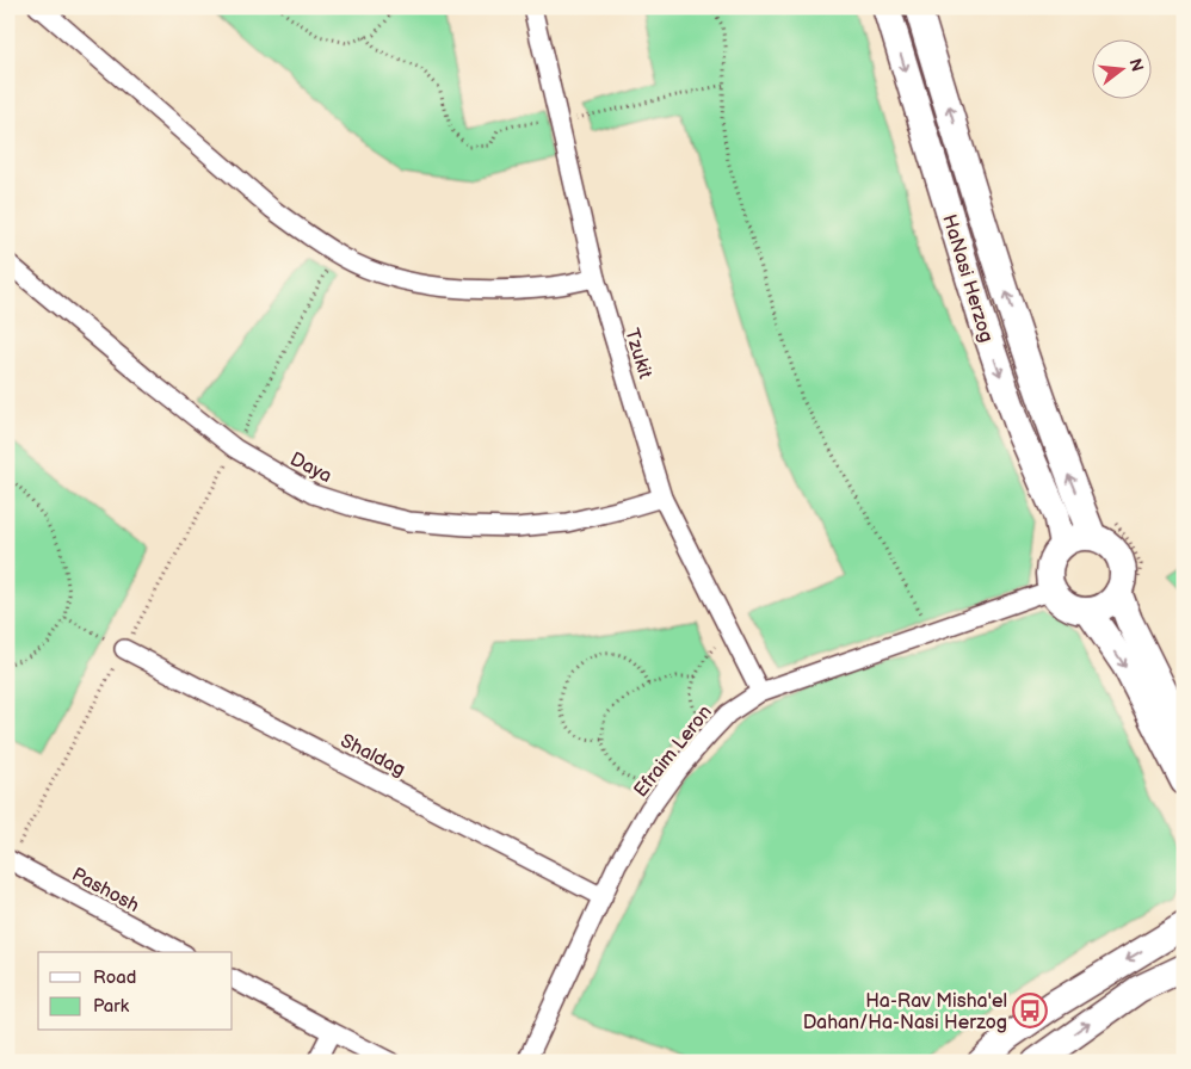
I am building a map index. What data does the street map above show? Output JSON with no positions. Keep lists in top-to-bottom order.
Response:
{
  "streets": {
    "street": [
      "HaNasi Herzog",
      "Tzukit",
      "Daya",
      "Efraim Leron",
      "Shaldag",
      "Pashosh"
    ]
  },
  "crossings": [
    ["HaNasi Herzog", "Efraim Leron"],
    ["Tzukit", "Daya"],
    ["Tzukit", "Efraim Leron"],
    ["Efraim Leron", "Shaldag"]
  ],
  "places": {
    "bus stop": ["Ha-Rav Misha'el Dahan/Ha-Nasi Herzog"]
  },
  "legend": ["Road", "Park"],
  "north": "right"
}
